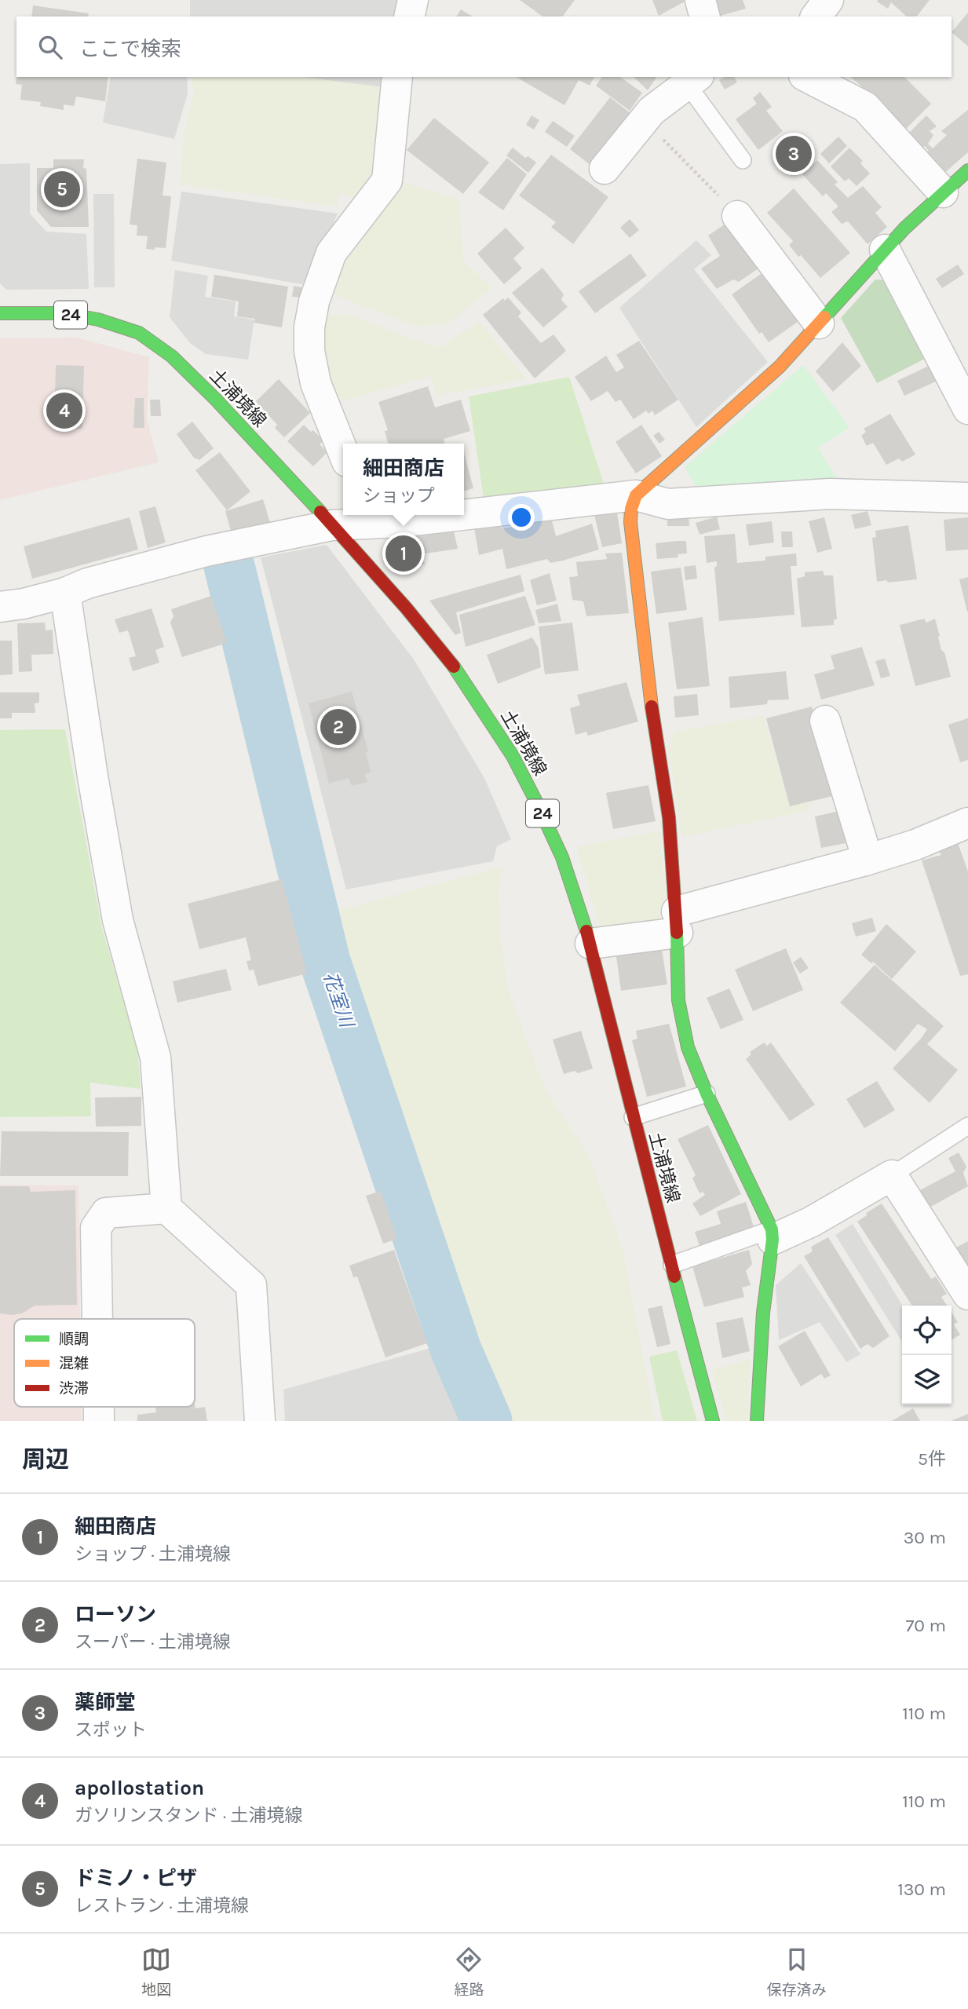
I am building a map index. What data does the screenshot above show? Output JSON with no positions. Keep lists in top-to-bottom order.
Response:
{
  "streets": {
    "main road": ["24", "土浦境線"]
  },
  "water": ["花室川"],
  "legend": ["順調", "混雑", "渋滞"],
  "page": {
    "search": "ここで検索",
    "pins": [
      "3",
      "5",
      "4",
      "1",
      "2"
    ],
    "popup": ["細田商店", "ショップ"],
    "heading": ["周辺", "5件"],
    "list": [
      {
        "mark": "1",
        "name": "細田商店",
        "note": "ショップ · 土浦境線",
        "value": "30 m"
      },
      {
        "mark": "2",
        "name": "ローソン",
        "note": "スーパー · 土浦境線",
        "value": "70 m"
      },
      {
        "mark": "3",
        "name": "薬師堂",
        "note": "スポット",
        "value": "110 m"
      },
      {
        "mark": "4",
        "name": "apollostation",
        "note": "ガソリンスタンド · 土浦境線",
        "value": "110 m"
      },
      {
        "mark": "5",
        "name": "ドミノ・ピザ",
        "note": "レストラン · 土浦境線",
        "value": "130 m"
      }
    ],
    "nav": ["地図", "経路", "保存済み"]
  }
}
